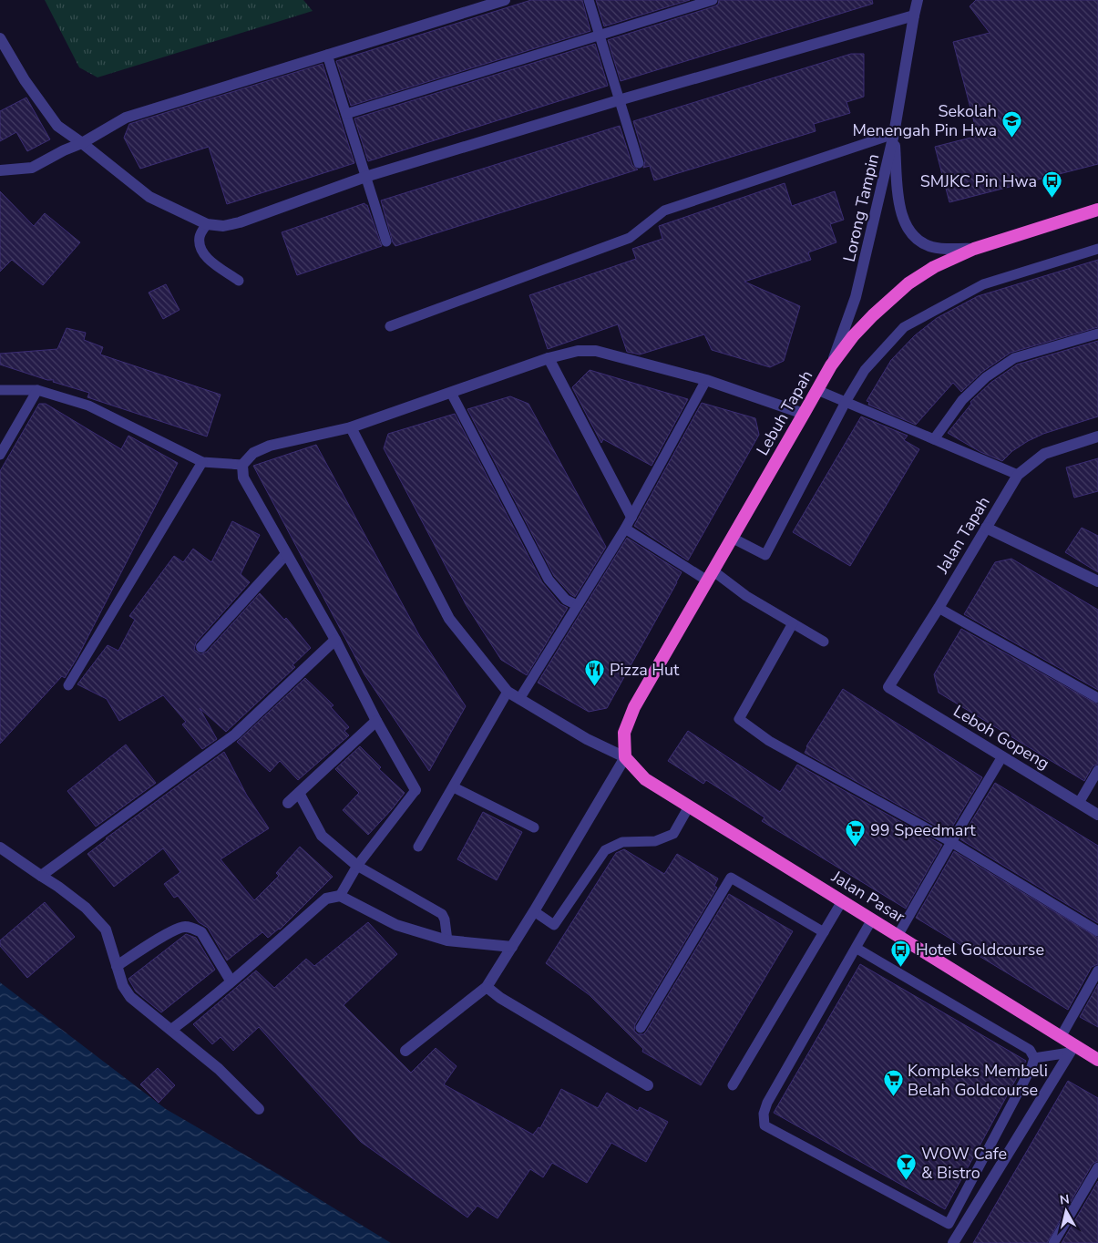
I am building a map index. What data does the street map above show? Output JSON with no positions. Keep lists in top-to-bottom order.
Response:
{
  "streets": {
    "highway": ["Lebuh Tapah", "Jalan Pasar"],
    "street": ["Lorong Tampin", "Jalan Tapah", "Leboh Gopeng"]
  },
  "crossings": [
    ["Lorong Tampin", "Lebuh Tapah"],
    ["Lebuh Tapah", "Jalan Pasar"],
    ["Jalan Tapah", "Leboh Gopeng"]
  ],
  "places": {
    "school or university": ["Sekolah Menengah Pin Hwa"],
    "bus stop": ["SMJKC Pin Hwa", "Hotel Goldcourse"],
    "restaurant": ["Pizza Hut"],
    "supermarket": ["99 Speedmart", "Kompleks Membeli Belah Goldcourse"],
    "bar": ["WOW Cafe & Bistro"]
  },
  "north": "top"
}
